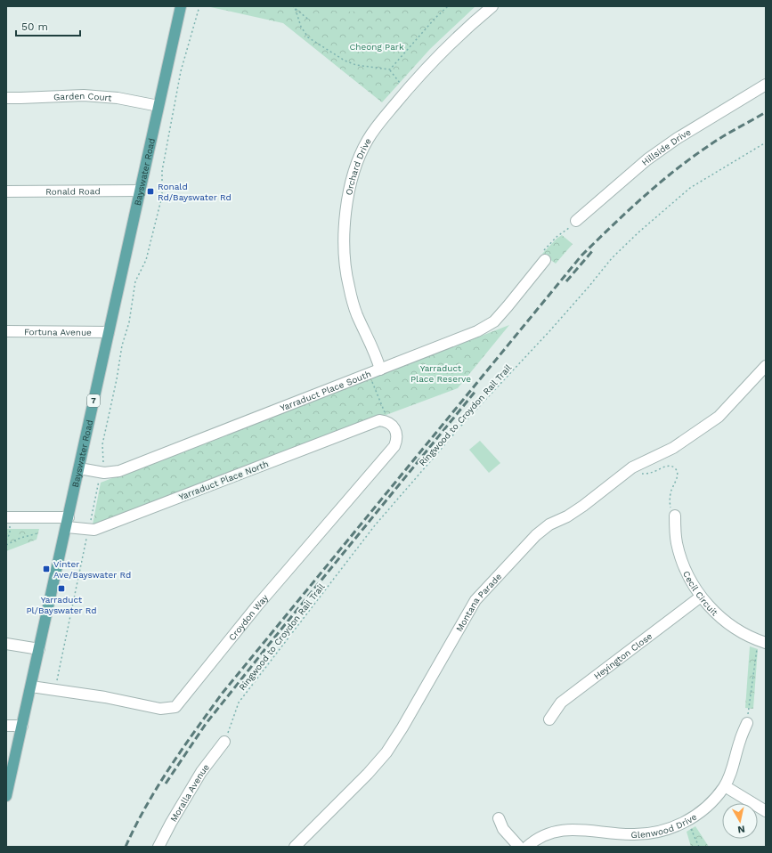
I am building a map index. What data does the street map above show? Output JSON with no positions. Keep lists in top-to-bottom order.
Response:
{
  "streets": {
    "main road": ["Bayswater Road", "7"],
    "street": [
      "Garden Court",
      "Hillside Drive",
      "Orchard Drive",
      "Ronald Road",
      "Fortuna Avenue",
      "Yarraduct Place South",
      "Yarraduct Place North",
      "Cecil Circuit",
      "Montana Parade",
      "Croydon Way",
      "Heyington Close",
      "Moralla Avenue",
      "Glenwood Drive"
    ],
    "path": ["Ringwood to Croydon Rail Trail"]
  },
  "crossings": [
    ["Garden Court", "Bayswater Road"],
    ["Orchard Drive", "Yarraduct Place South"],
    ["Bayswater Road", "Ronald Road"],
    ["Bayswater Road", "Fortuna Avenue"],
    ["Bayswater Road", "Yarraduct Place South"],
    ["Bayswater Road", "Yarraduct Place North"],
    ["Bayswater Road", "Croydon Way"],
    ["Ringwood to Croydon Rail Trail", "Moralla Avenue"],
    ["Yarraduct Place North", "Croydon Way"],
    ["Cecil Circuit", "Heyington Close"]
  ],
  "parks": ["Cheong Park", "Yarraduct Place Reserve"],
  "places": {
    "transit": ["Ronald Rd/Bayswater Rd", "Vinter Ave/Bayswater Rd", "Yarraduct Pl/Bayswater Rd"]
  },
  "scale_bar": "50 m",
  "north": "bottom"
}
